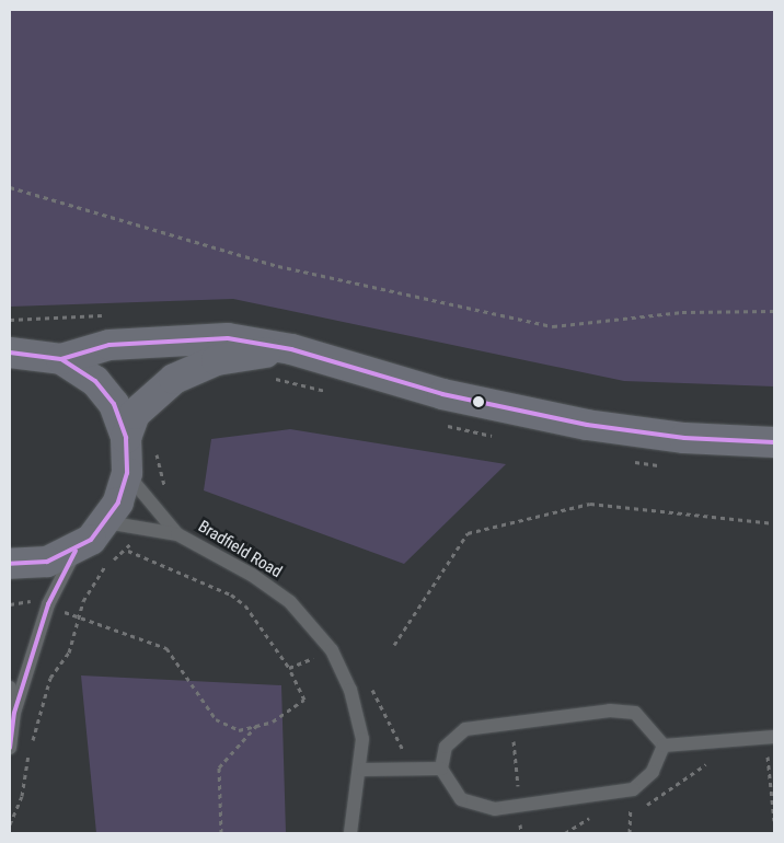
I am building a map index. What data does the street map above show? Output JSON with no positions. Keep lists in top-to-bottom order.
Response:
{
  "streets": {
    "lane": ["Bradfield Road"]
  }
}
